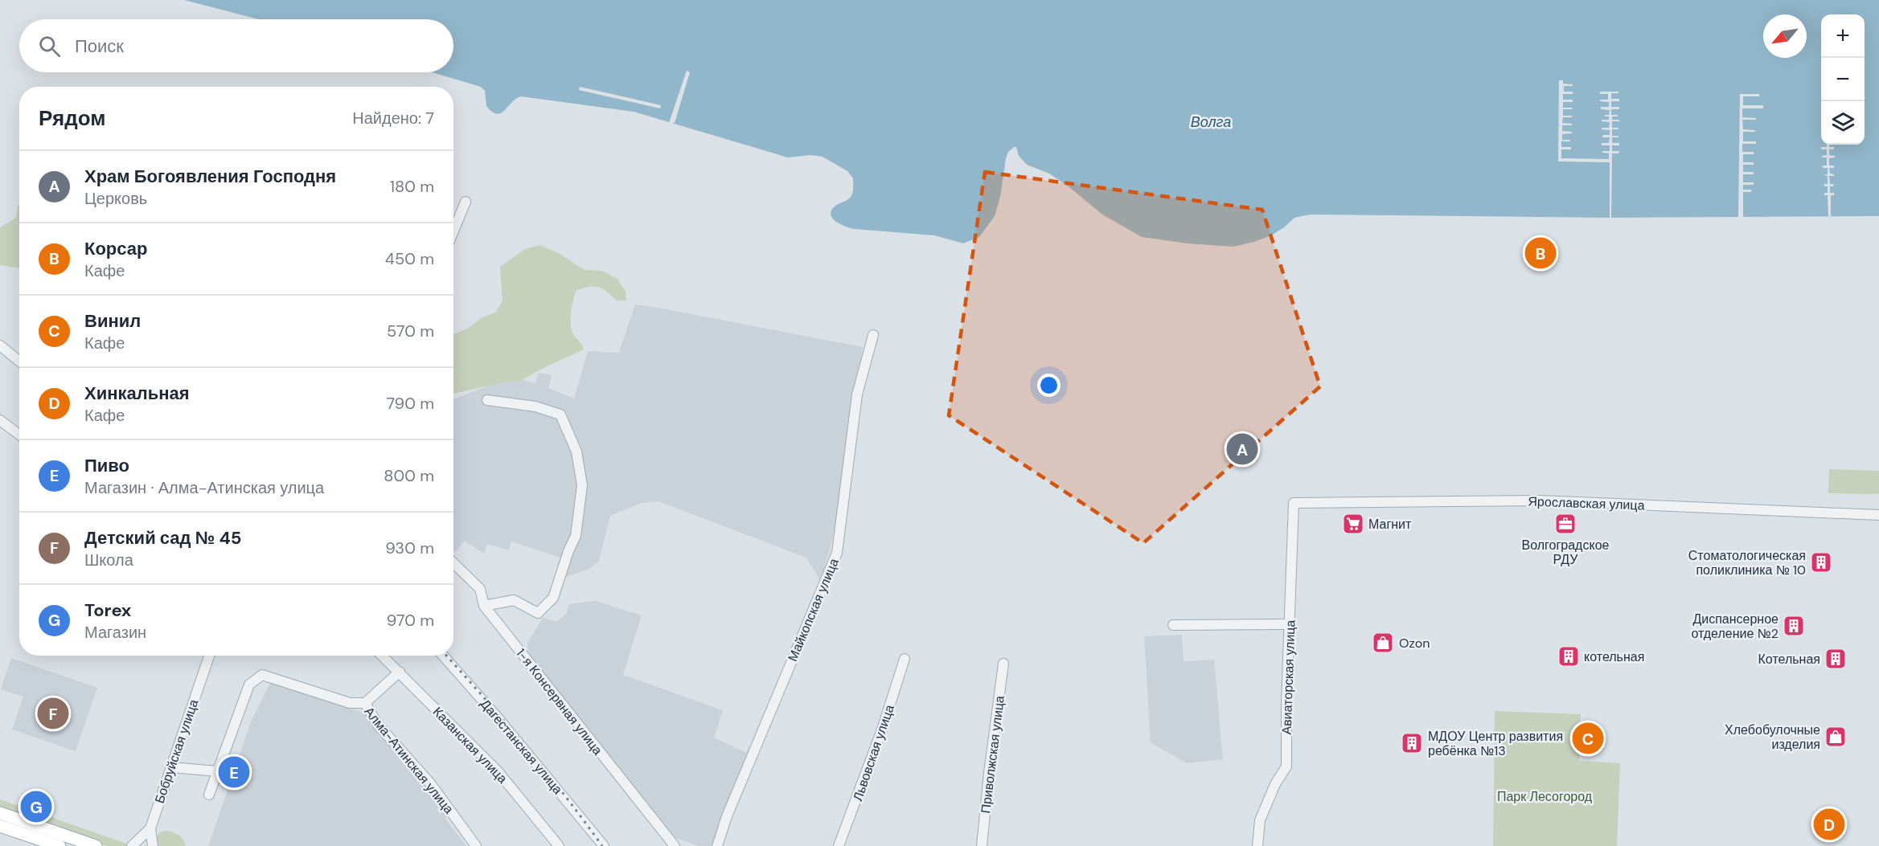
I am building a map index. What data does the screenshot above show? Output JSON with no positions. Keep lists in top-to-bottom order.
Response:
{
  "streets": {
    "street": [
      "Ярославская улица",
      "Майкопская улица",
      "Авиаторская улица",
      "1-я Консервная улица",
      "Казанская улица",
      "Дагестанская улица",
      "Бобруйская улица",
      "Львовская улица",
      "Приволжская улица",
      "Алма-Атинская улица"
    ]
  },
  "crossings": [
    ["Ярославская улица", "Авиаторская улица"]
  ],
  "water": ["Волга"],
  "parks": ["Парк Лесогород"],
  "places": {
    "supermarket": ["Магнит"],
    "office": ["Волгоградское РДУ"],
    "building": [
      "Стоматологическая поликлиника № 10",
      "Диспансерное отделение №2",
      "котельная",
      "Котельная",
      "МДОУ Центр развития ребёнка №13"
    ],
    "shop": ["Ozon", "Хлебобулочные изделия"]
  },
  "north": "bottom left",
  "page": {
    "map_buttons": ["+", "−"],
    "search": "Поиск",
    "heading": ["Рядом", "Найдено: 7"],
    "list": [
      {
        "mark": "A",
        "name": "Храм Богоявления Господня",
        "note": "Церковь",
        "value": "180 m"
      },
      {
        "mark": "B",
        "name": "Корсар",
        "note": "Кафе",
        "value": "450 m"
      },
      {
        "mark": "C",
        "name": "Винил",
        "note": "Кафе",
        "value": "570 m"
      },
      {
        "mark": "D",
        "name": "Хинкальная",
        "note": "Кафе",
        "value": "790 m"
      },
      {
        "mark": "E",
        "name": "Пиво",
        "note": "Магазин · Алма-Атинская улица",
        "value": "800 m"
      },
      {
        "mark": "F",
        "name": "Детский сад № 45",
        "note": "Школа",
        "value": "930 m"
      },
      {
        "mark": "G",
        "name": "Torex",
        "note": "Магазин",
        "value": "970 m"
      }
    ],
    "pins": [
      "B",
      "A",
      "F",
      "C",
      "E",
      "G",
      "D"
    ]
  }
}
